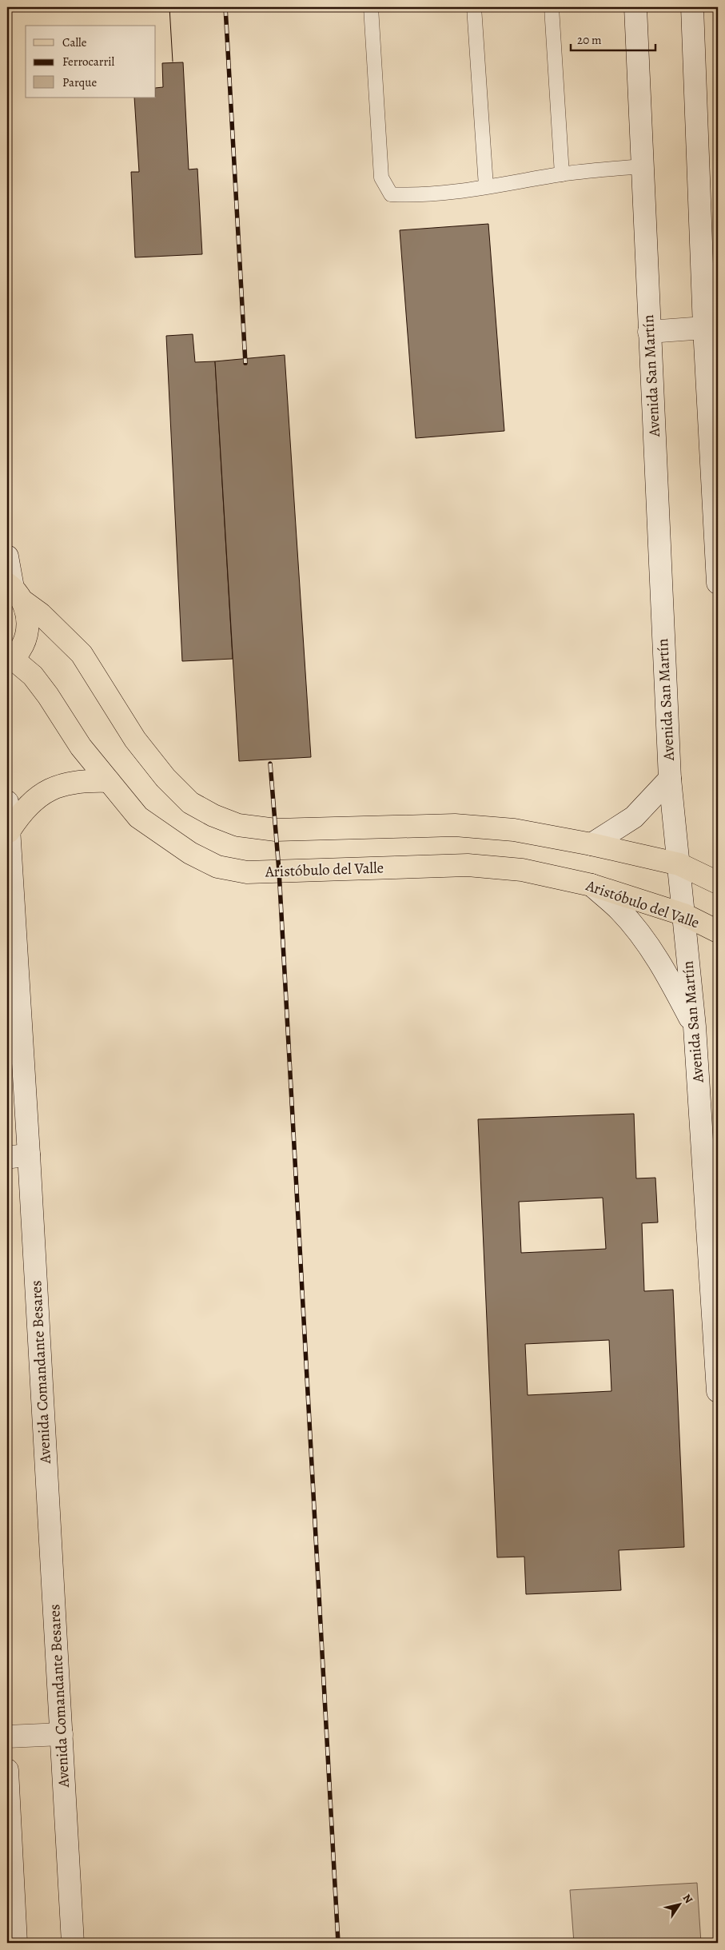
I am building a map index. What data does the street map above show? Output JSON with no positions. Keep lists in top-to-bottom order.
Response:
{
  "streets": {
    "main road": ["Avenida San Martín", "Aristóbulo del Valle", "Avenida Comandante Besares"]
  },
  "crossings": [
    ["Avenida San Martín", "Aristóbulo del Valle"]
  ],
  "legend": ["Calle", "Ferrocarril", "Parque"],
  "scale_bar": "20 m",
  "north": "top right"
}
